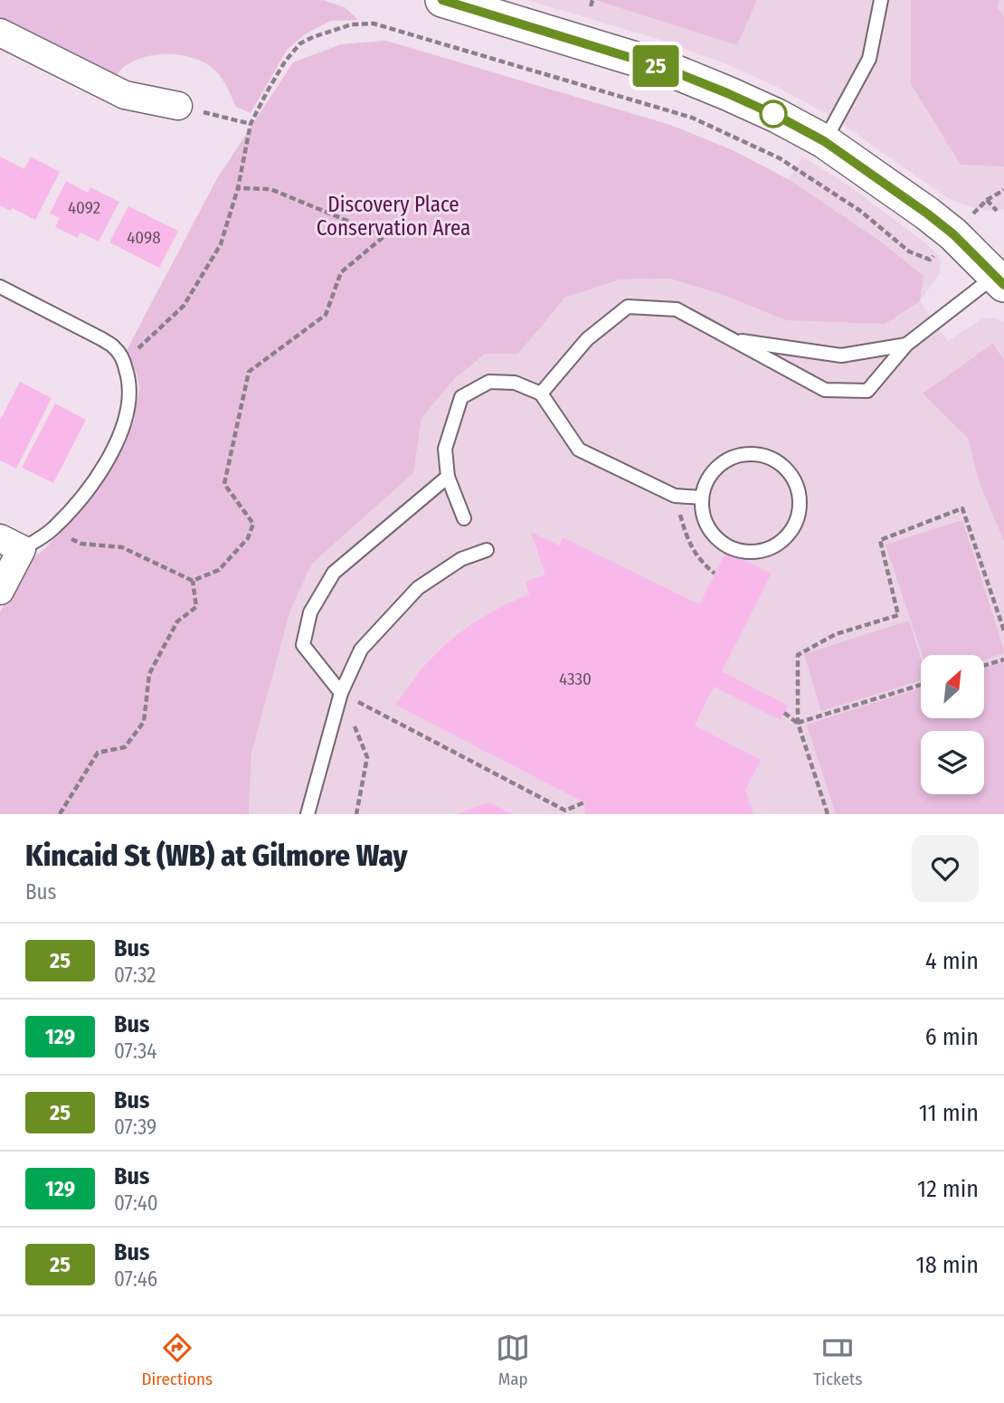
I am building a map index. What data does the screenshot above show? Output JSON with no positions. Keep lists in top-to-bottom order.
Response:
{
  "parks": ["Discovery Place Conservation Area"],
  "lines": ["bus line 25"],
  "house_numbers": ["4092", "4098", "4330"],
  "north": "top right",
  "page": {
    "on_map": "25",
    "heading": ["Kincaid St (WB) at Gilmore Way", "Bus"],
    "list": [
      {
        "mark": "25",
        "name": "Bus",
        "note": "07:32",
        "value": "4 min"
      },
      {
        "mark": "129",
        "name": "Bus",
        "note": "07:34",
        "value": "6 min"
      },
      {
        "mark": "25",
        "name": "Bus",
        "note": "07:39",
        "value": "11 min"
      },
      {
        "mark": "129",
        "name": "Bus",
        "note": "07:40",
        "value": "12 min"
      },
      {
        "mark": "25",
        "name": "Bus",
        "note": "07:46",
        "value": "18 min"
      }
    ],
    "tabs": ["Directions", "Map", "Tickets"]
  }
}
